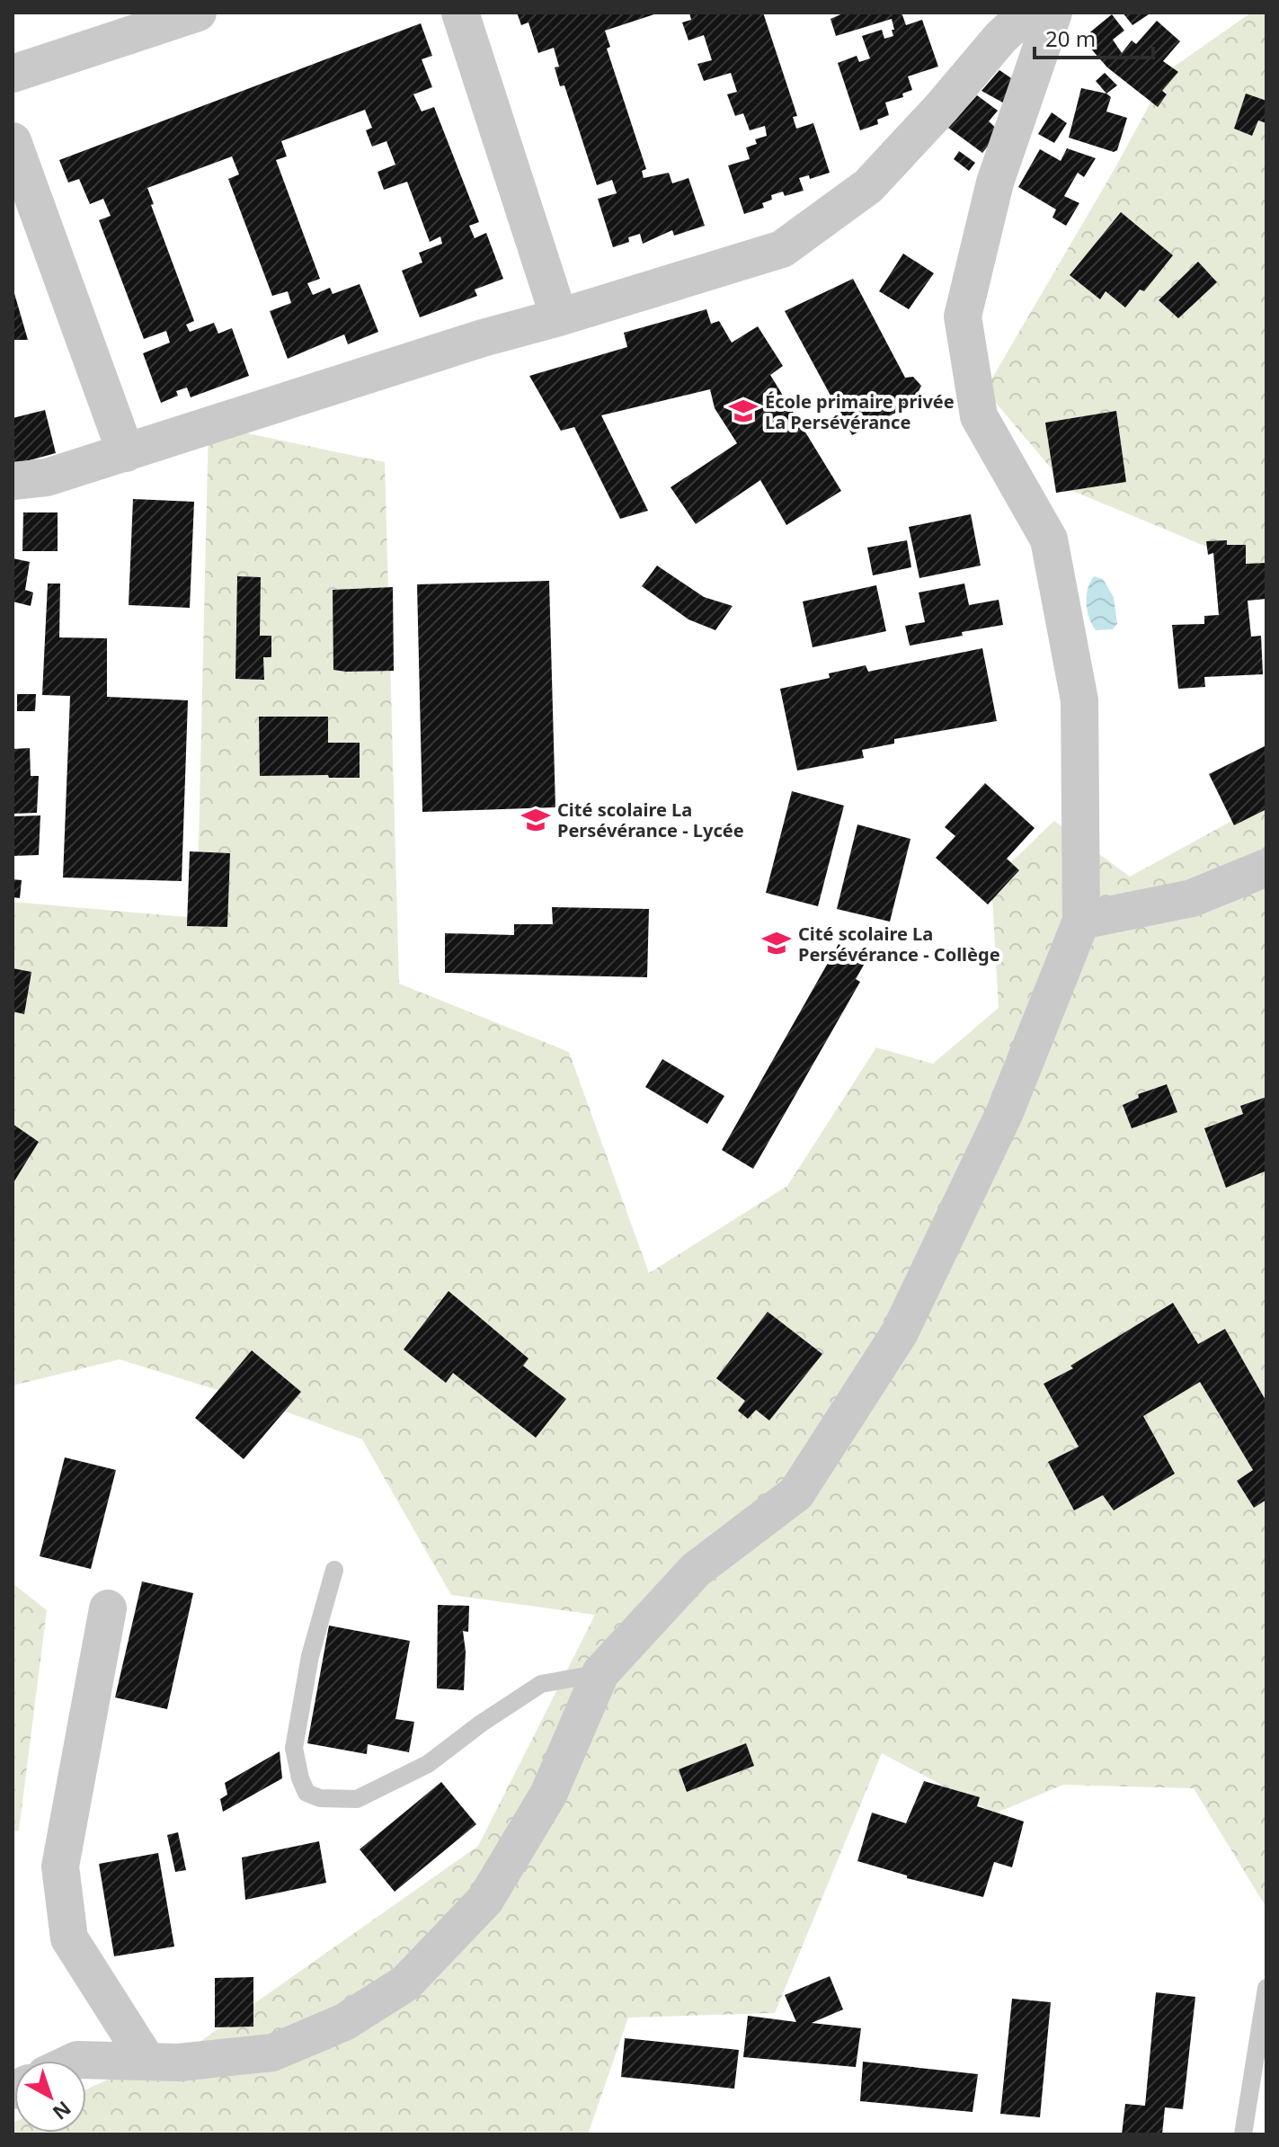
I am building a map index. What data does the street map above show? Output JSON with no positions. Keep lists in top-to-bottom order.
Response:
{
  "places": {
    "school or university": ["École primaire privée La Persévérance", "Cité scolaire La Persévérance - Lycée", "Cité scolaire La Persévérance - Collège"]
  },
  "scale_bar": "20 m",
  "north": "bottom right"
}
